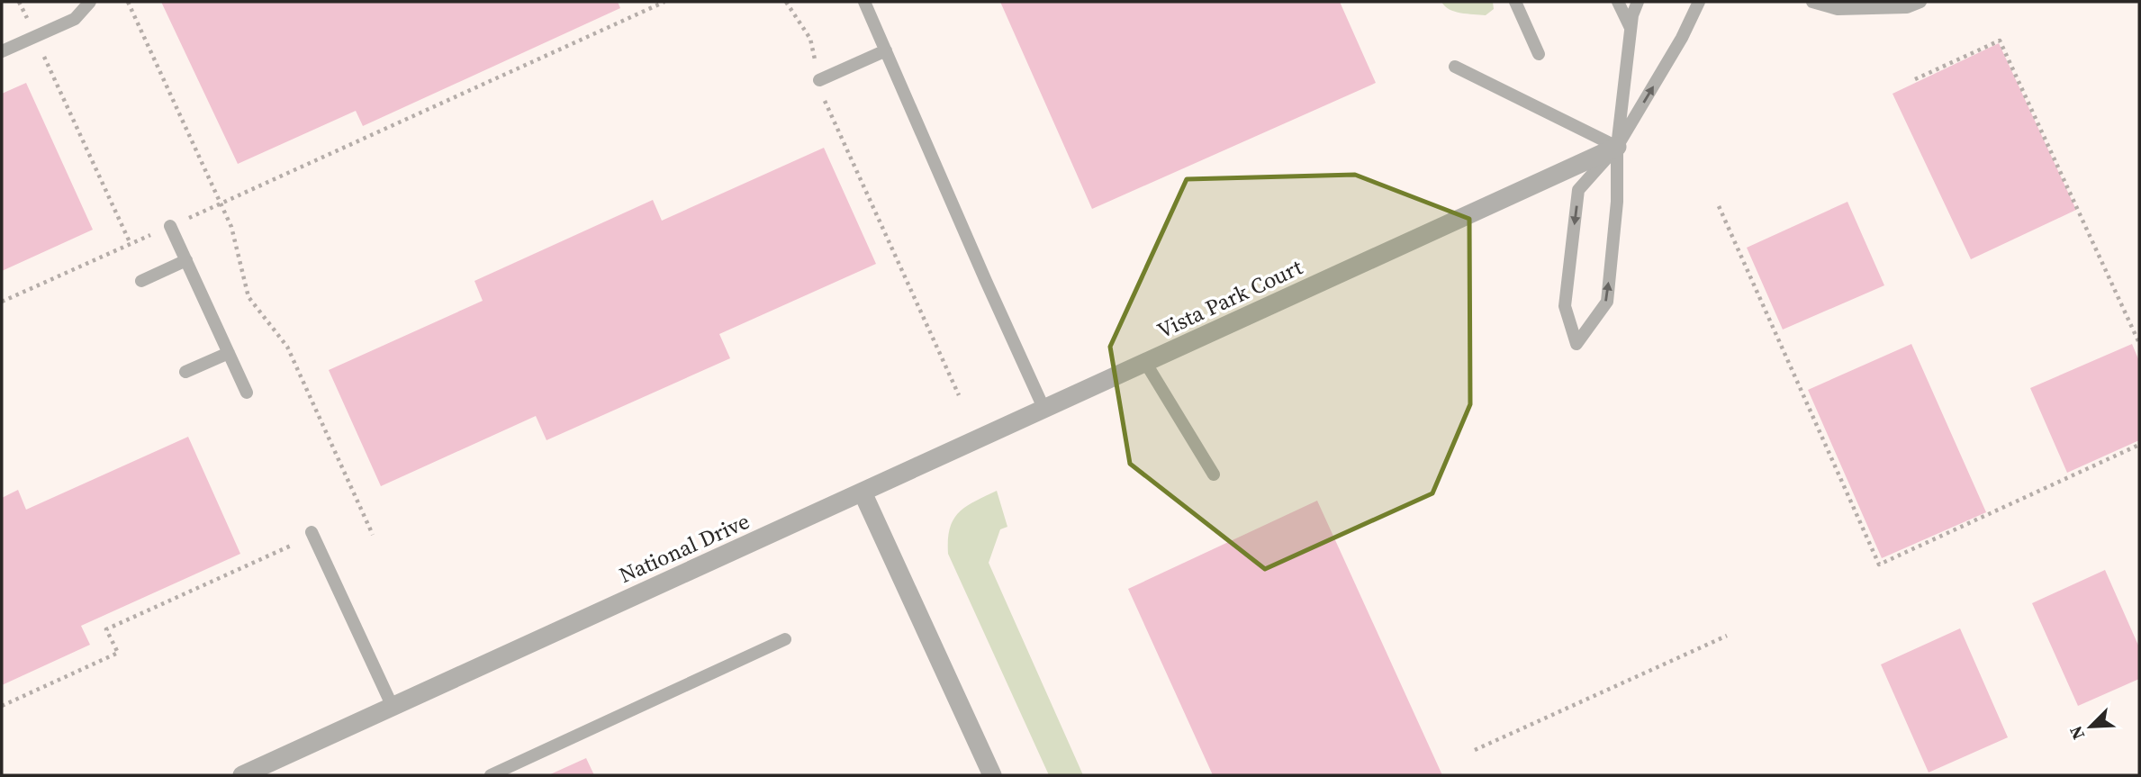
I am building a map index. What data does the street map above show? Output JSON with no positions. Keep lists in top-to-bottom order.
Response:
{
  "streets": {
    "street": ["Vista Park Court", "National Drive"]
  },
  "crossings": [
    ["Vista Park Court", "National Drive"]
  ],
  "north": "bottom left"
}
